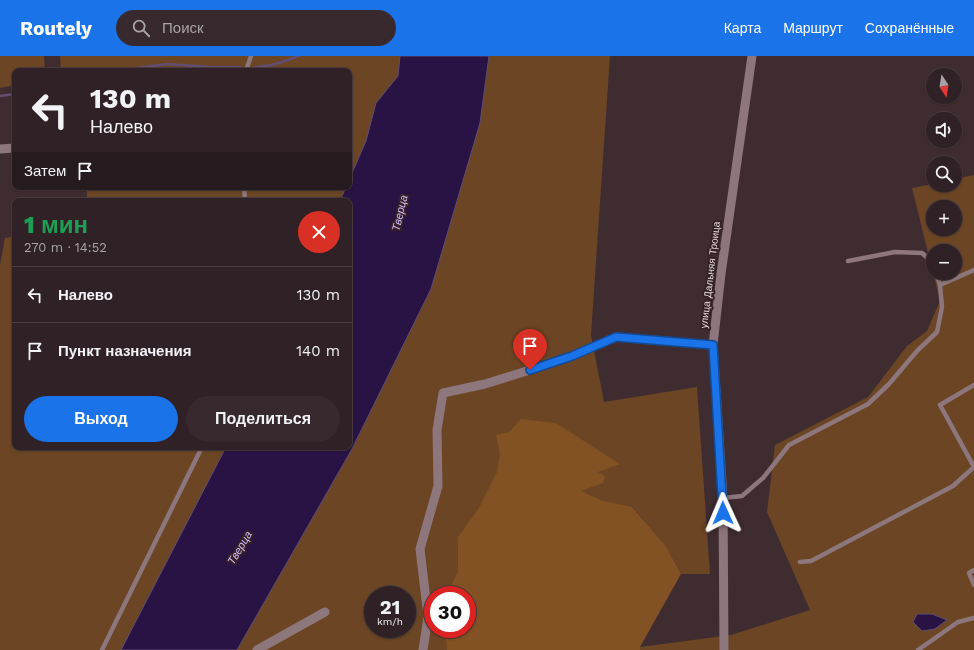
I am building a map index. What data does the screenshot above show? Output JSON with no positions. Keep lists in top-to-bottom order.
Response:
{
  "streets": {
    "street": ["улица Дальняя Троица"]
  },
  "water": ["Тверца"],
  "north": "bottom",
  "page": {
    "header": "Routely",
    "search": "Поиск",
    "nav": ["Карта", "Маршрут", "Сохранённые"],
    "map_buttons": ["+", "−"],
    "turn": ["130 m", "Налево"],
    "then": "Затем",
    "heading": ["1 мин", "270 m · 14:52"],
    "list": [
      {
        "name": "Налево",
        "value": "130 m"
      },
      {
        "name": "Пункт назначения",
        "value": "140 m"
      }
    ],
    "buttons": ["Выход", "Поделиться"],
    "speed": "21 km/h",
    "limit": "30"
  }
}
